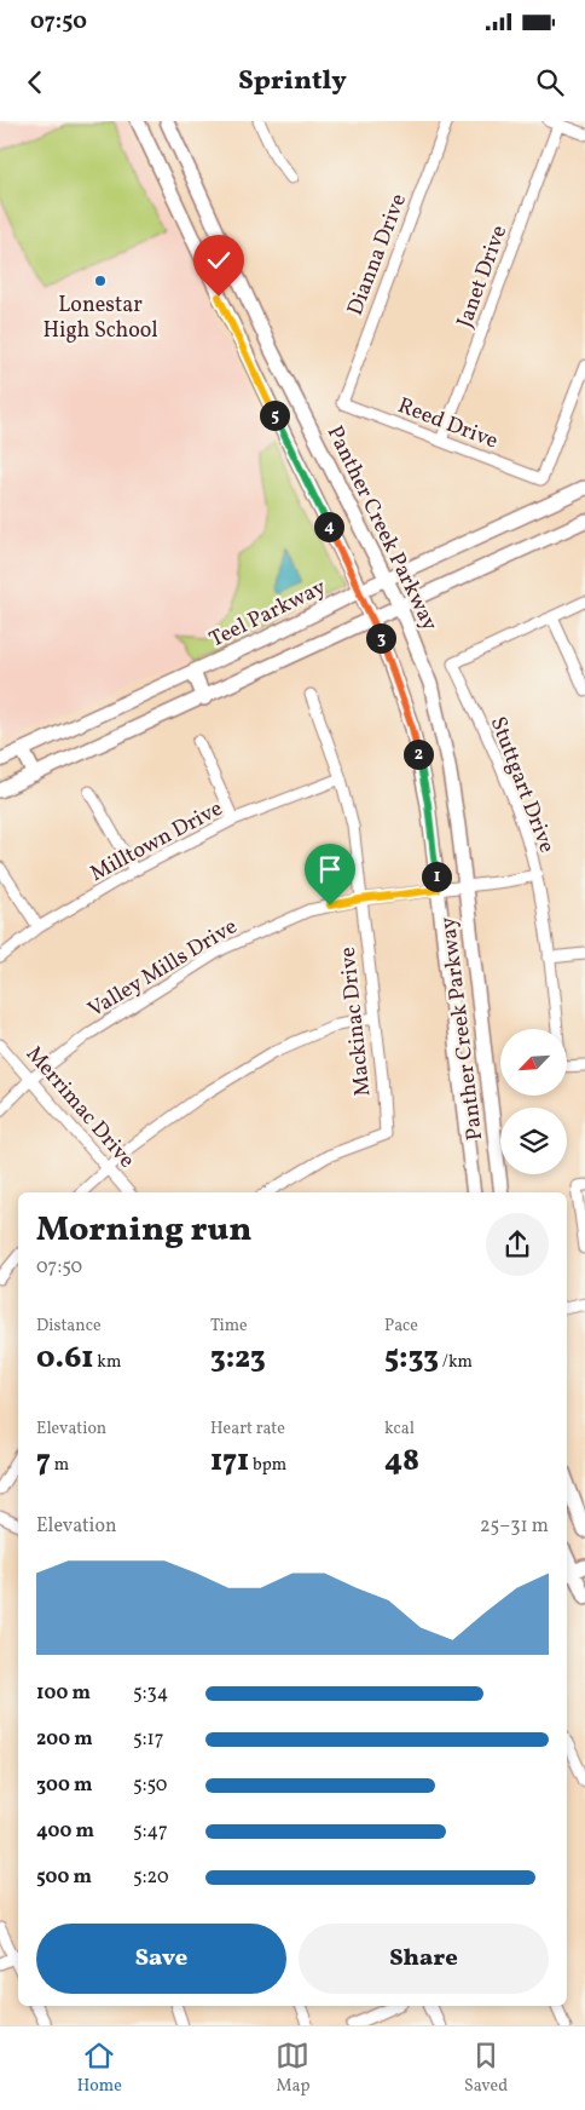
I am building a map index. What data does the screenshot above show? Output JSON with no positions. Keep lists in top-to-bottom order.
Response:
{
  "streets": {
    "main road": ["Panther Creek Parkway", "Teel Parkway"],
    "street": [
      "Dianna Drive",
      "Janet Drive",
      "Reed Drive",
      "Stuttgart Drive",
      "Milltown Drive",
      "Valley Mills Drive",
      "Mackinac Drive",
      "Merrimac Drive"
    ]
  },
  "crossings": [
    ["Dianna Drive", "Reed Drive"],
    ["Janet Drive", "Reed Drive"],
    ["Panther Creek Parkway", "Teel Parkway"],
    ["Panther Creek Parkway", "Valley Mills Drive"],
    ["Stuttgart Drive", "Valley Mills Drive"],
    ["Milltown Drive", "Mackinac Drive"],
    ["Valley Mills Drive", "Mackinac Drive"],
    ["Valley Mills Drive", "Merrimac Drive"]
  ],
  "places": ["Lonestar High School"],
  "north": "bottom left",
  "page": {
    "status": "07:50",
    "header": "Sprintly",
    "pins": [
      "5",
      "4",
      "3",
      "2",
      "1"
    ],
    "heading": ["Morning run", "07:50"],
    "stats": [
      ["Distance", "0.61 km"],
      ["Time", "3:23"],
      ["Pace", "5:33 /km"],
      ["Elevation", "7 m"],
      ["Heart rate", "171 bpm"],
      ["kcal", "48"]
    ],
    "chart": ["Elevation", "25–31 m"],
    "list": [
      {
        "name": "100 m",
        "note": "5:34"
      },
      {
        "name": "200 m",
        "note": "5:17"
      },
      {
        "name": "300 m",
        "note": "5:50"
      },
      {
        "name": "400 m",
        "note": "5:47"
      },
      {
        "name": "500 m",
        "note": "5:20"
      }
    ],
    "buttons": ["Save", "Share"],
    "tabs": ["Home", "Map", "Saved"]
  }
}
